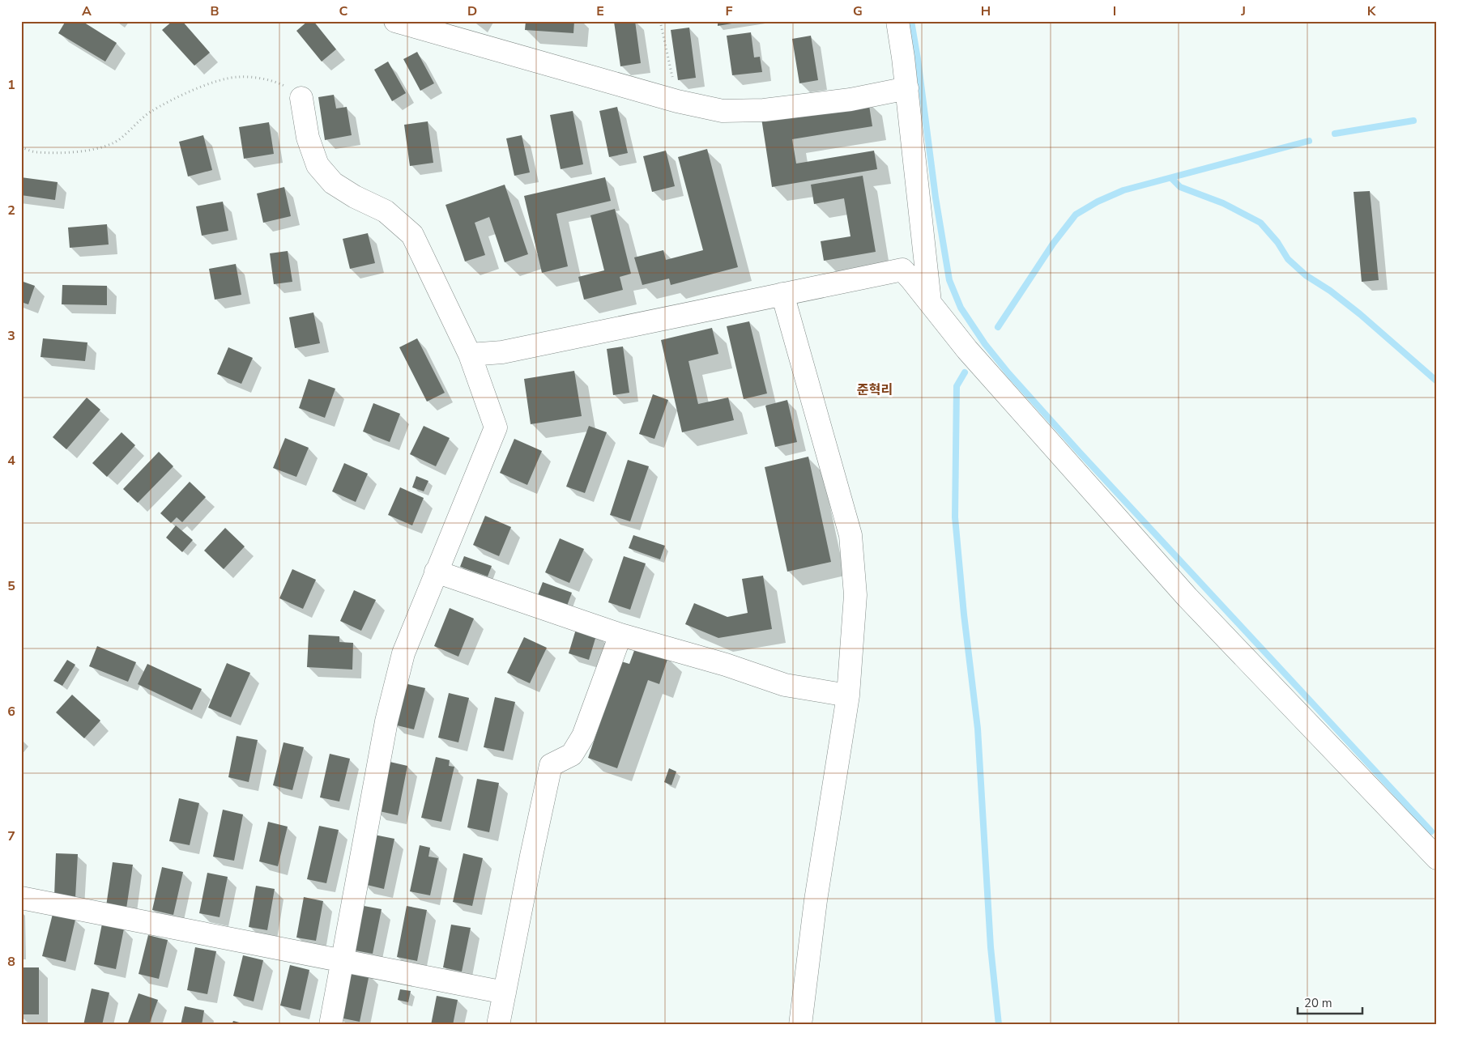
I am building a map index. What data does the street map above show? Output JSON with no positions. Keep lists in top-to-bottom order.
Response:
{
  "districts": ["준혁리"],
  "scale_bar": "20 m",
  "grid": {
    "columns": [
      "A",
      "B",
      "C",
      "D",
      "E",
      "F",
      "G",
      "H",
      "I",
      "J",
      "K"
    ],
    "rows": [
      "1",
      "2",
      "3",
      "4",
      "5",
      "6",
      "7",
      "8"
    ]
  }
}
